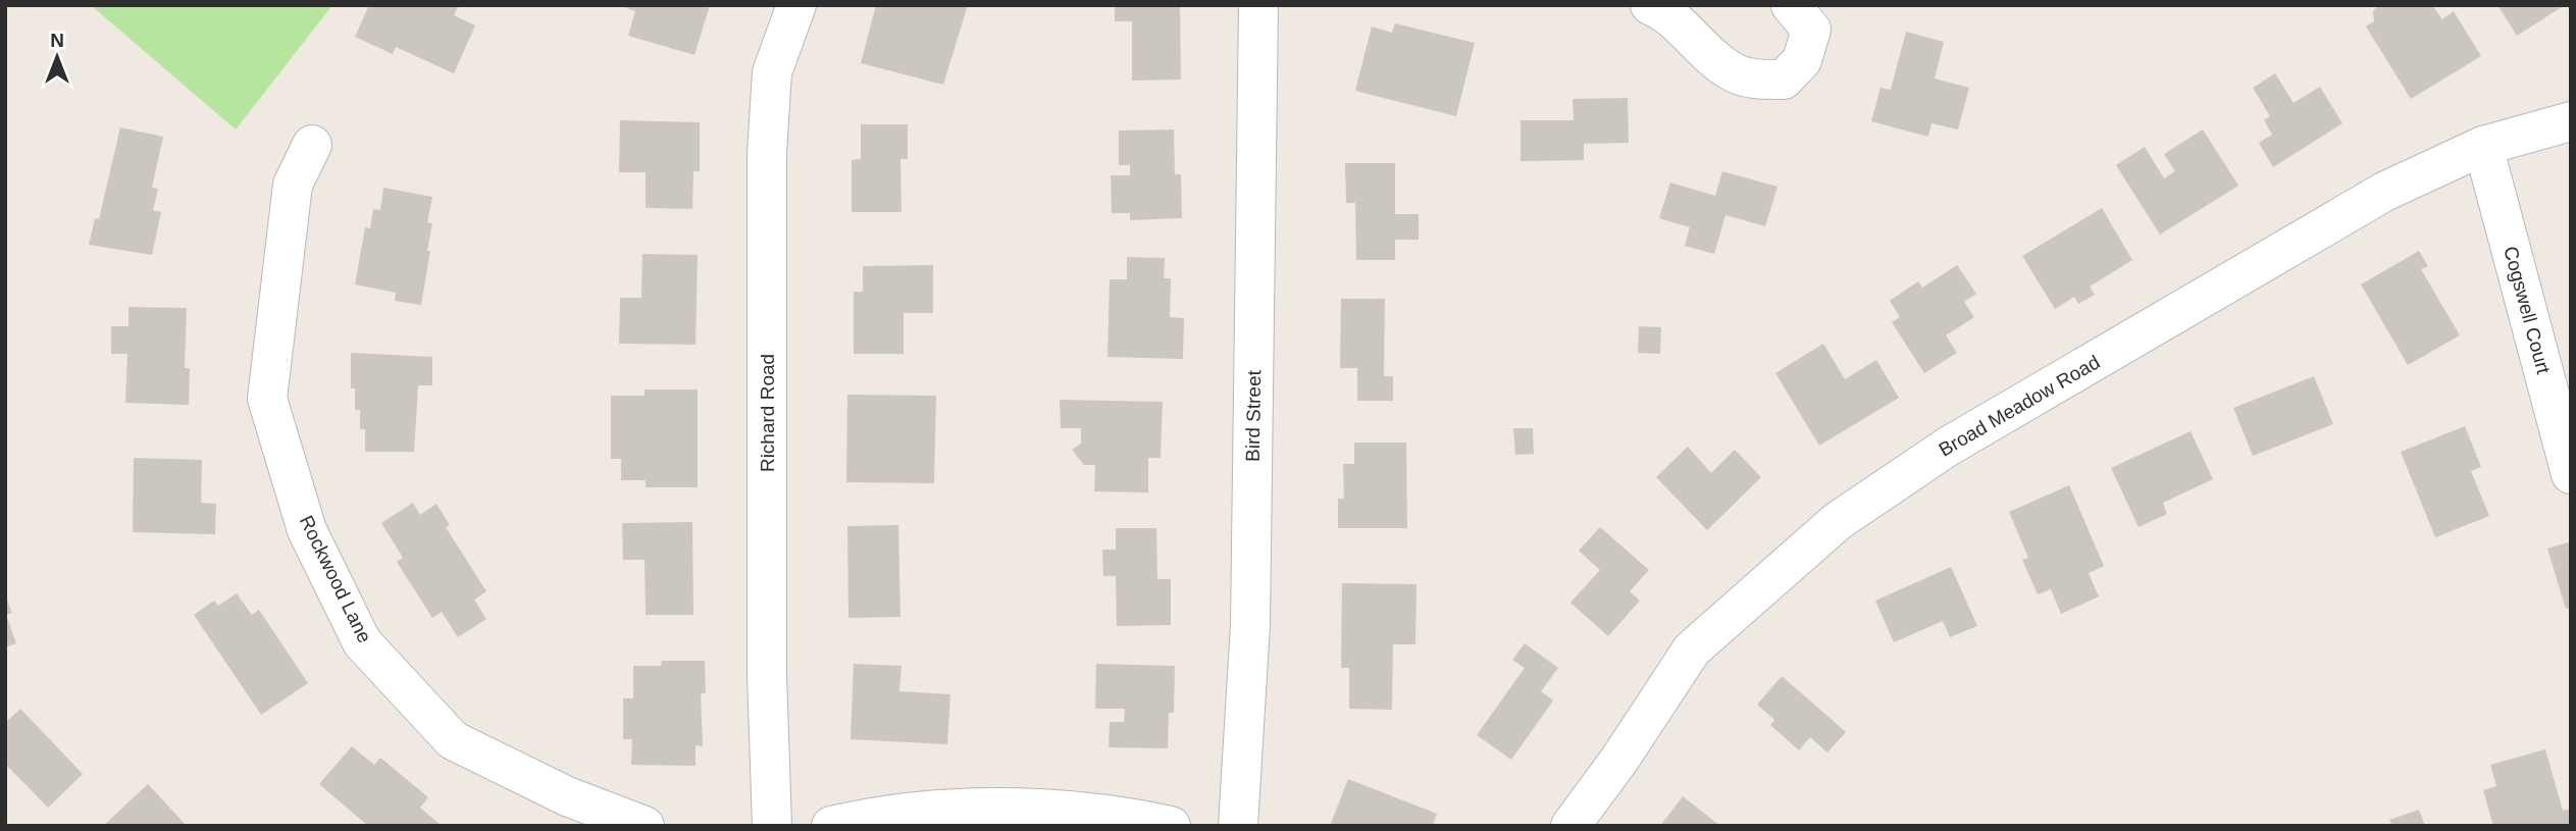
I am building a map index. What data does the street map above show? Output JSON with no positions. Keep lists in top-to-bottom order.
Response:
{
  "streets": {
    "street": [
      "Cogswell Court",
      "Broad Meadow Road",
      "Richard Road",
      "Bird Street",
      "Rockwood Lane"
    ]
  },
  "crossings": [
    ["Cogswell Court", "Broad Meadow Road"]
  ],
  "north": "top"
}
